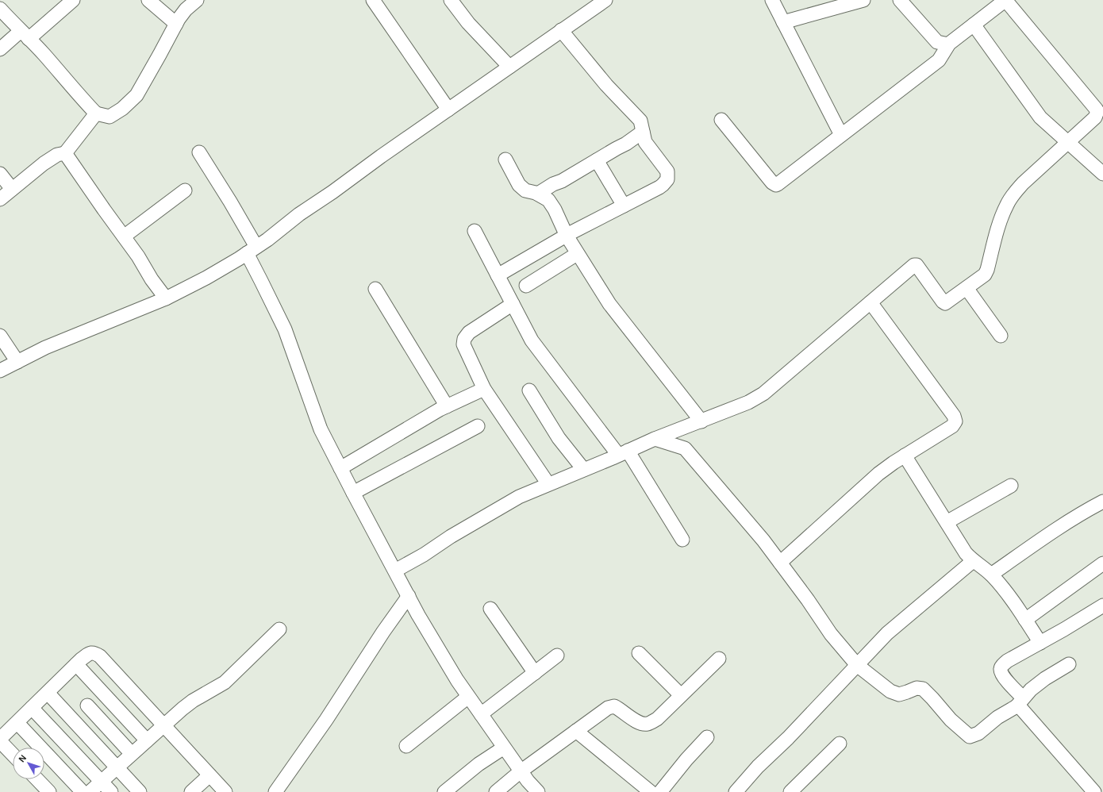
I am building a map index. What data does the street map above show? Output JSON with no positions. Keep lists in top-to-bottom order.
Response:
{
  "north": "top left"
}
